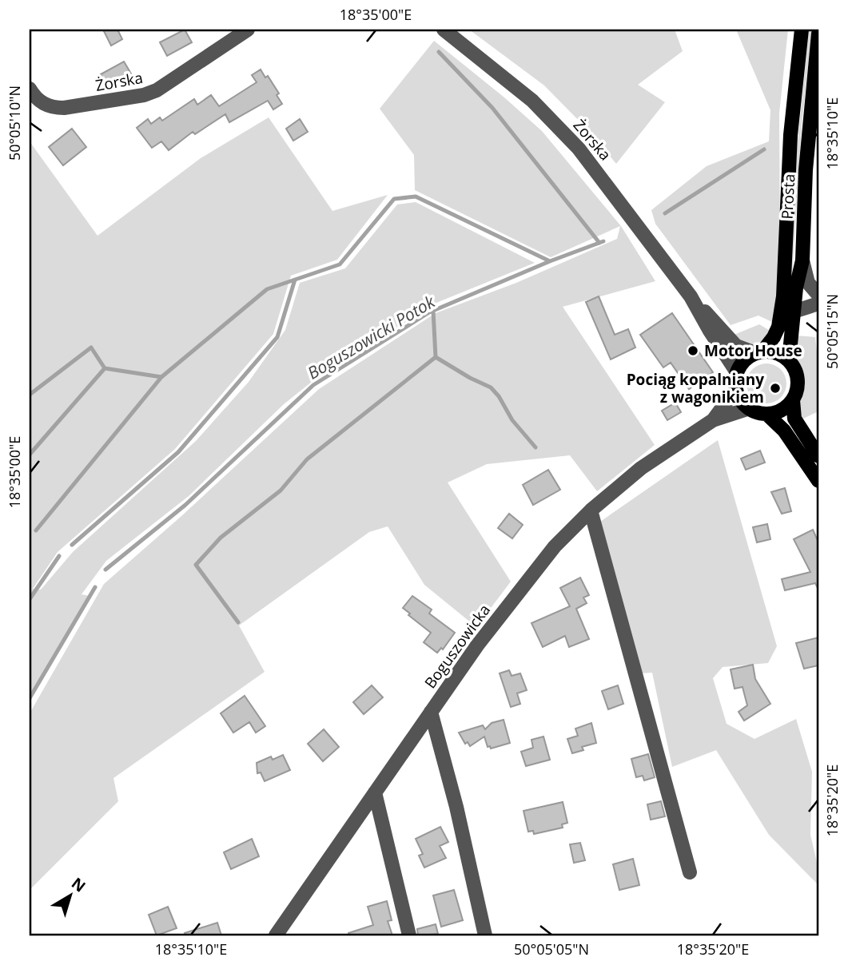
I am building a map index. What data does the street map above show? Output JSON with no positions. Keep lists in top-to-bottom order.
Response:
{
  "streets": {
    "main road": ["Prosta"],
    "street": ["Żorska", "Boguszowicka"]
  },
  "crossings": [
    ["Żorska", "Prosta"],
    ["Żorska", "Boguszowicka"],
    ["Prosta", "Boguszowicka"]
  ],
  "water": ["Boguszowicki Potok"],
  "places": ["Motor House", "Pociąg kopalniany z wagonikiem"],
  "north": "top right",
  "coordinates": [
    "18°35'00\"E",
    "50°05'10\"N",
    "18°35'10\"E",
    "50°05'15\"N",
    "18°35'20\"E",
    "50°05'05\"N"
  ]
}
